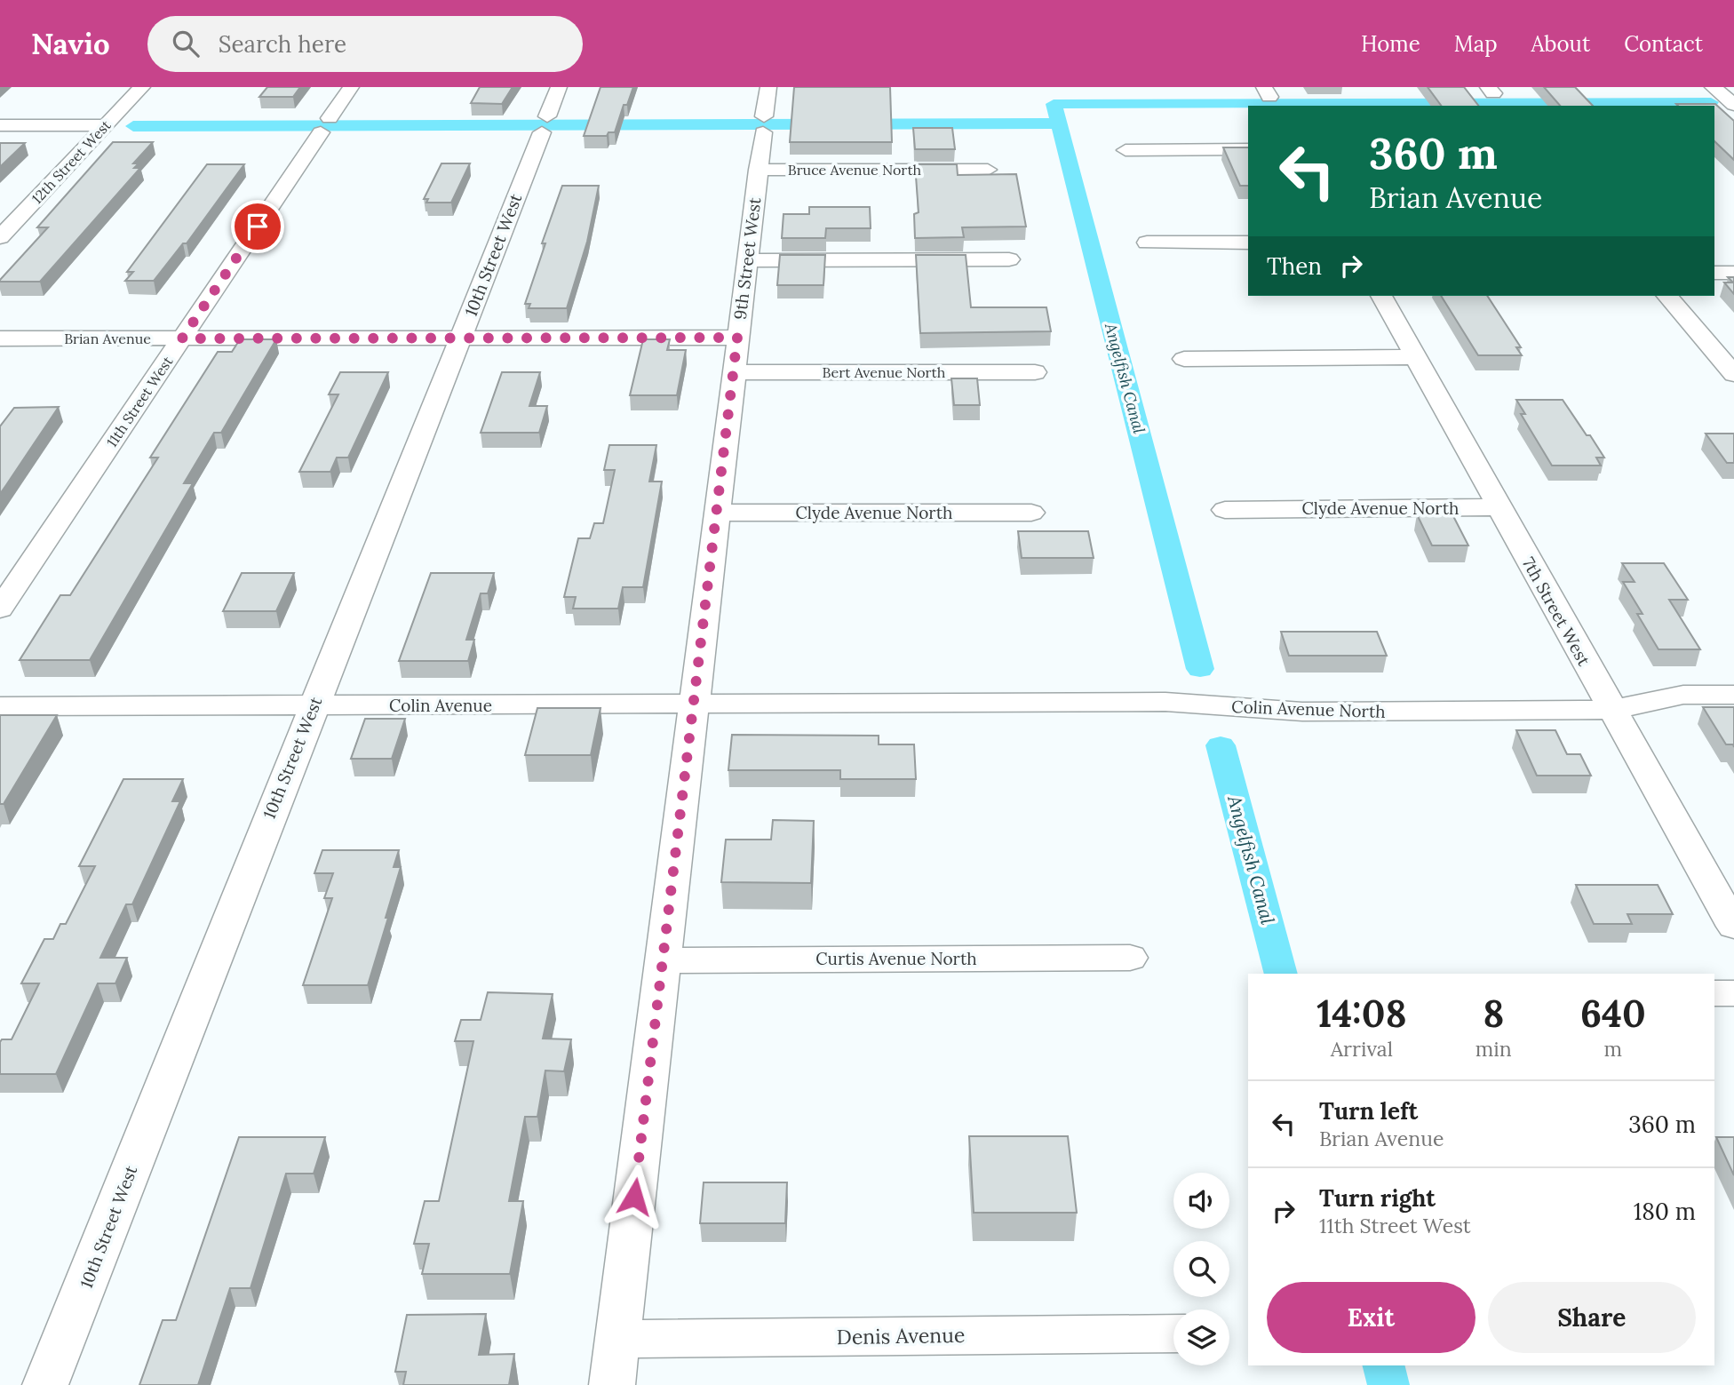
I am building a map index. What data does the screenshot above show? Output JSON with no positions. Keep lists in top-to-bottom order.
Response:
{
  "streets": {
    "street": [
      "12th Street West",
      "Bruce Avenue North",
      "10th Street West",
      "9th Street West",
      "Brian Avenue",
      "Bert Avenue North",
      "11th Street West",
      "Clyde Avenue North",
      "7th Street West",
      "Colin Avenue",
      "Colin Avenue North",
      "Curtis Avenue North",
      "Denis Avenue"
    ]
  },
  "crossings": [
    ["Bruce Avenue North", "9th Street West"],
    ["10th Street West", "Brian Avenue"],
    ["10th Street West", "Colin Avenue"],
    ["9th Street West", "Brian Avenue"],
    ["9th Street West", "Bert Avenue North"],
    ["9th Street West", "Clyde Avenue North"],
    ["9th Street West", "Colin Avenue"],
    ["9th Street West", "Curtis Avenue North"],
    ["9th Street West", "Denis Avenue"],
    ["Brian Avenue", "11th Street West"],
    ["Clyde Avenue North", "7th Street West"],
    ["7th Street West", "Colin Avenue North"],
    ["Colin Avenue", "Colin Avenue North"]
  ],
  "water": ["Angelfish Canal"],
  "page": {
    "header": "Navio",
    "search": "Search here",
    "nav": [
      "Home",
      "Map",
      "About",
      "Contact"
    ],
    "turn": ["360 m", "Brian Avenue"],
    "then": "Then",
    "eta": [
      "14:08",
      "Arrival",
      "8",
      "min",
      "640",
      "m"
    ],
    "list": [
      {
        "name": "Turn left",
        "note": "Brian Avenue",
        "value": "360 m"
      },
      {
        "name": "Turn right",
        "note": "11th Street West",
        "value": "180 m"
      }
    ],
    "buttons": ["Exit", "Share"]
  }
}
